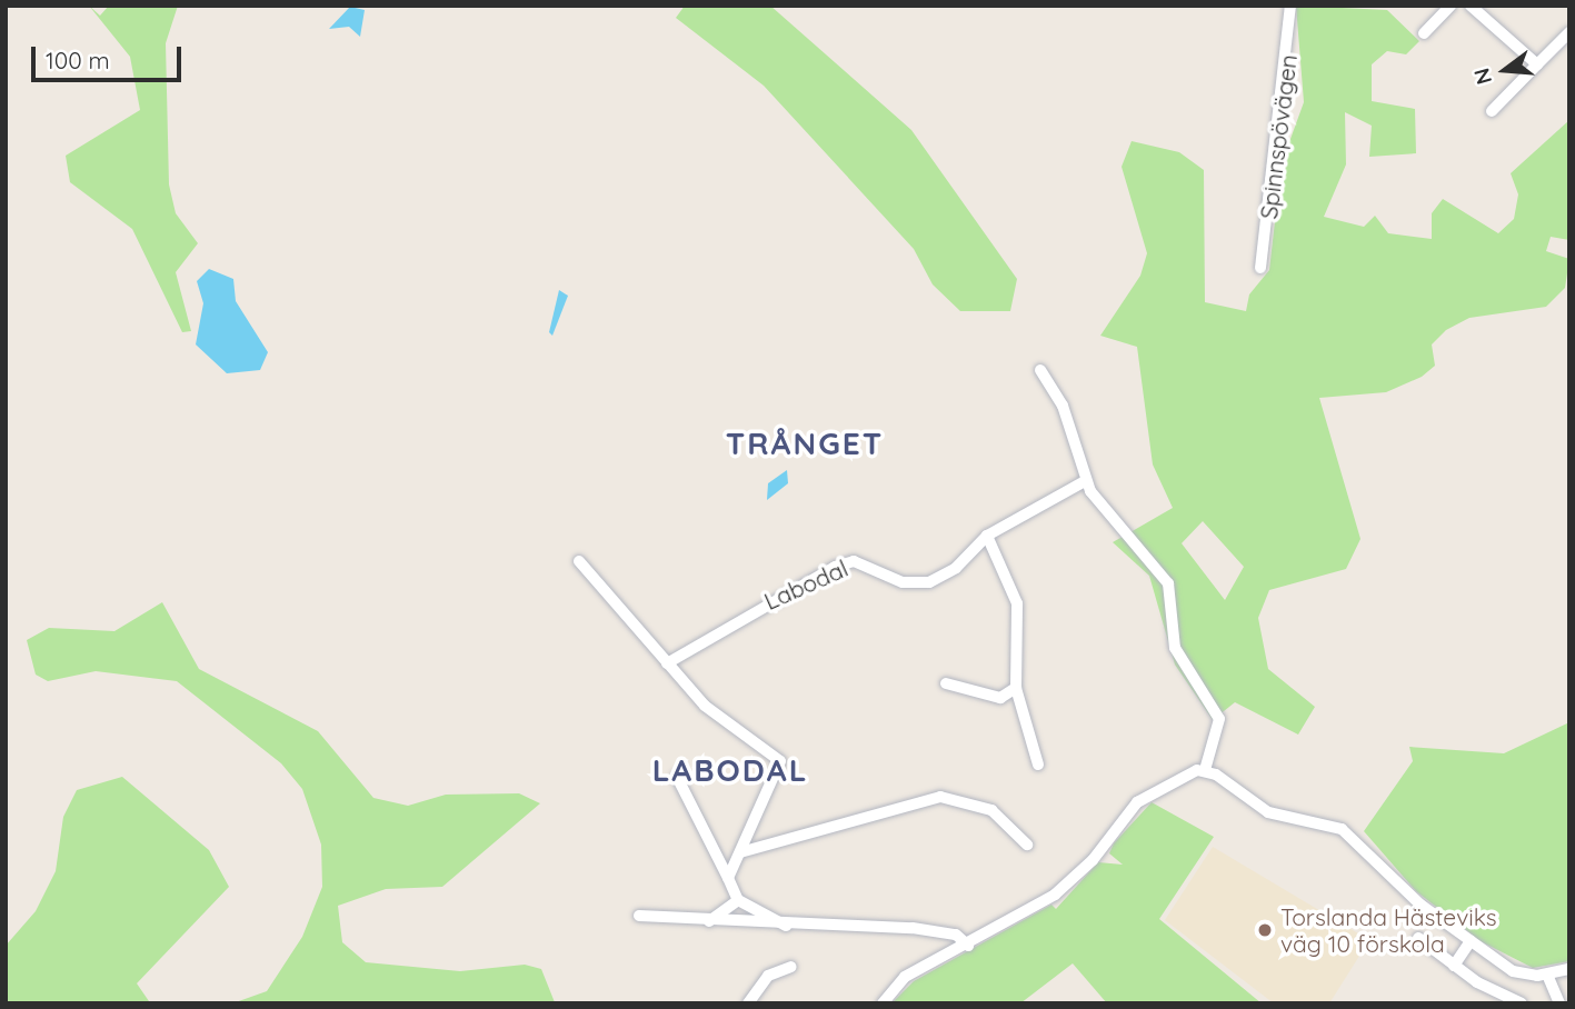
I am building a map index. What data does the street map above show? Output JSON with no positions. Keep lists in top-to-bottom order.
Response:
{
  "streets": {
    "street": ["Spinnspövägen", "Labodal"]
  },
  "districts": ["TRÅNGET", "LABODAL"],
  "places": ["Torslanda Hästeviks väg 10 förskola"],
  "scale_bar": "100 m",
  "north": "left"
}
